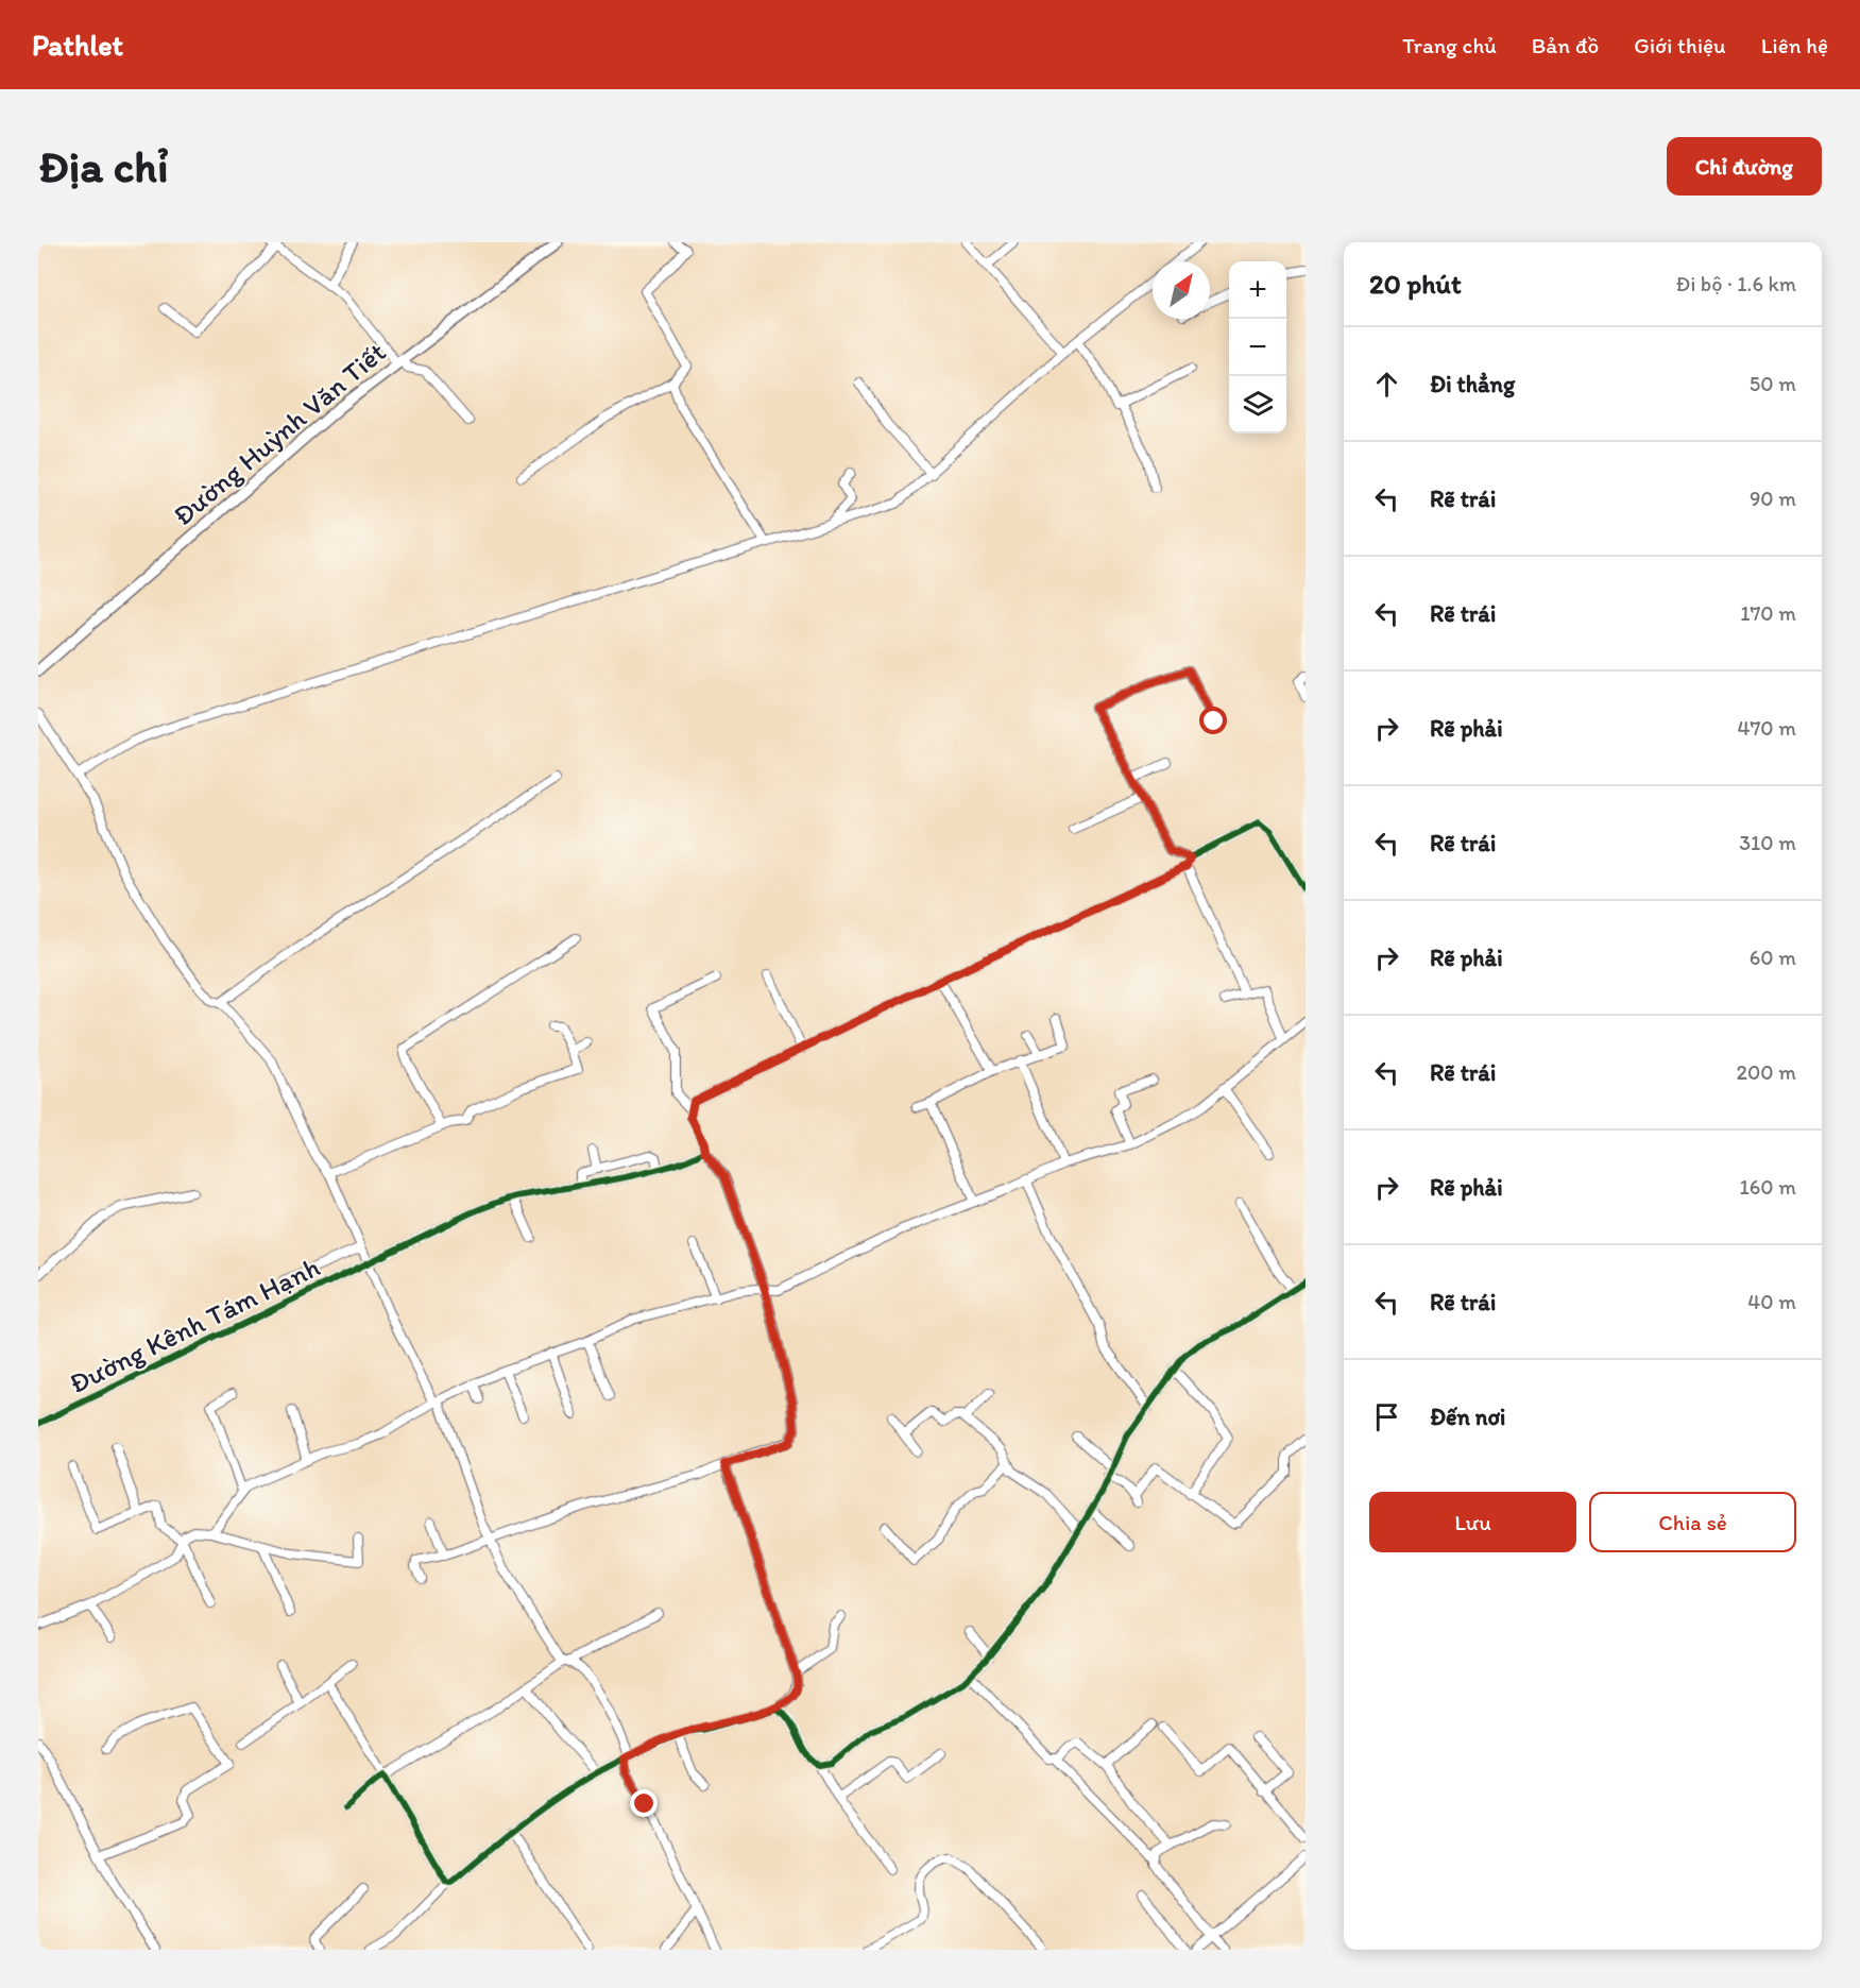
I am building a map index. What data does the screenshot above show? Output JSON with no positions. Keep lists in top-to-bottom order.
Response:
{
  "streets": {
    "street": ["Đường Huỳnh Văn Tiết", "Đường Kênh Tám Hạnh"]
  },
  "north": "top right",
  "page": {
    "header": "Pathlet",
    "nav": [
      "Trang chủ",
      "Bản đồ",
      "Giới thiệu",
      "Liên hệ"
    ],
    "buttons": [
      "Chỉ đường",
      ["Lưu", "Chia sẻ"]
    ],
    "title": "Địa chỉ",
    "heading": ["20 phút", "Đi bộ · 1.6 km"],
    "map_buttons": ["+", "−"],
    "list": [
      ["Đi thẳng", "50 m"],
      ["Rẽ trái", "90 m"],
      ["Rẽ trái", "170 m"],
      ["Rẽ phải", "470 m"],
      ["Rẽ trái", "310 m"],
      ["Rẽ phải", "60 m"],
      ["Rẽ trái", "200 m"],
      ["Rẽ phải", "160 m"],
      ["Rẽ trái", "40 m"],
      "Đến nơi"
    ]
  }
}
